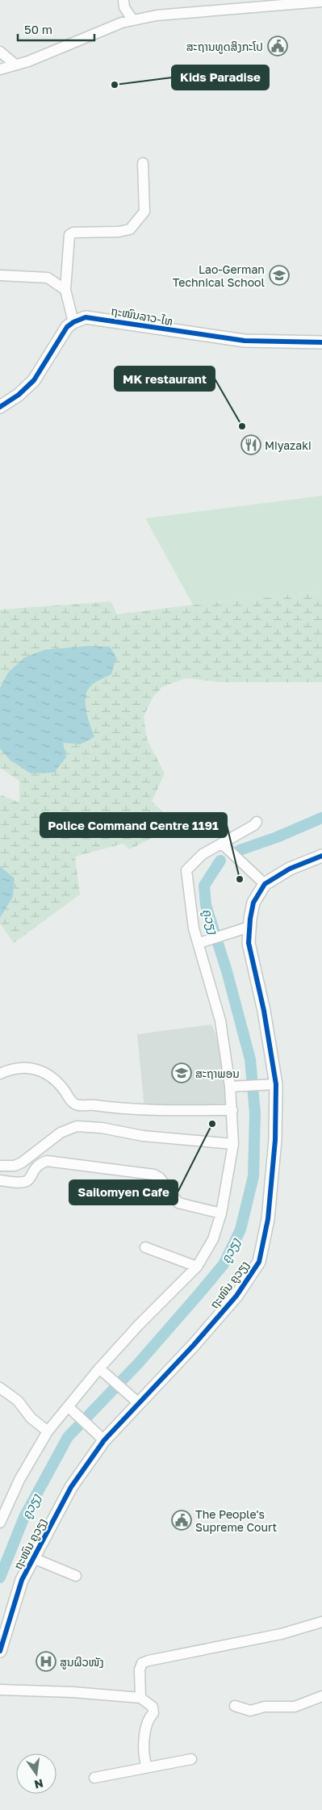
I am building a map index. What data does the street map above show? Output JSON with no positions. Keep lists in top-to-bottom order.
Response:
{
  "streets": {
    "street": ["ຖະໜົນລາວ-ໄທ", "ຖະໜົນ ຄູວຽງ"]
  },
  "water": ["ຄູວຽງ"],
  "places": {
    "public building": ["ສະຖານທູດສິງກະໂປ", "The People's Supreme Court"],
    "other": [
      "Kids Paradise",
      "MK restaurant",
      "Police Command Centre 1191",
      "Sailomyen Cafe"
    ],
    "school or university": ["Lao-German Technical School", "ສະຖາພອນ"],
    "restaurant": ["Miyazaki"],
    "hospital": ["ສູນຜິວໜັງ"]
  },
  "scale_bar": "50 m",
  "north": "bottom"
}
